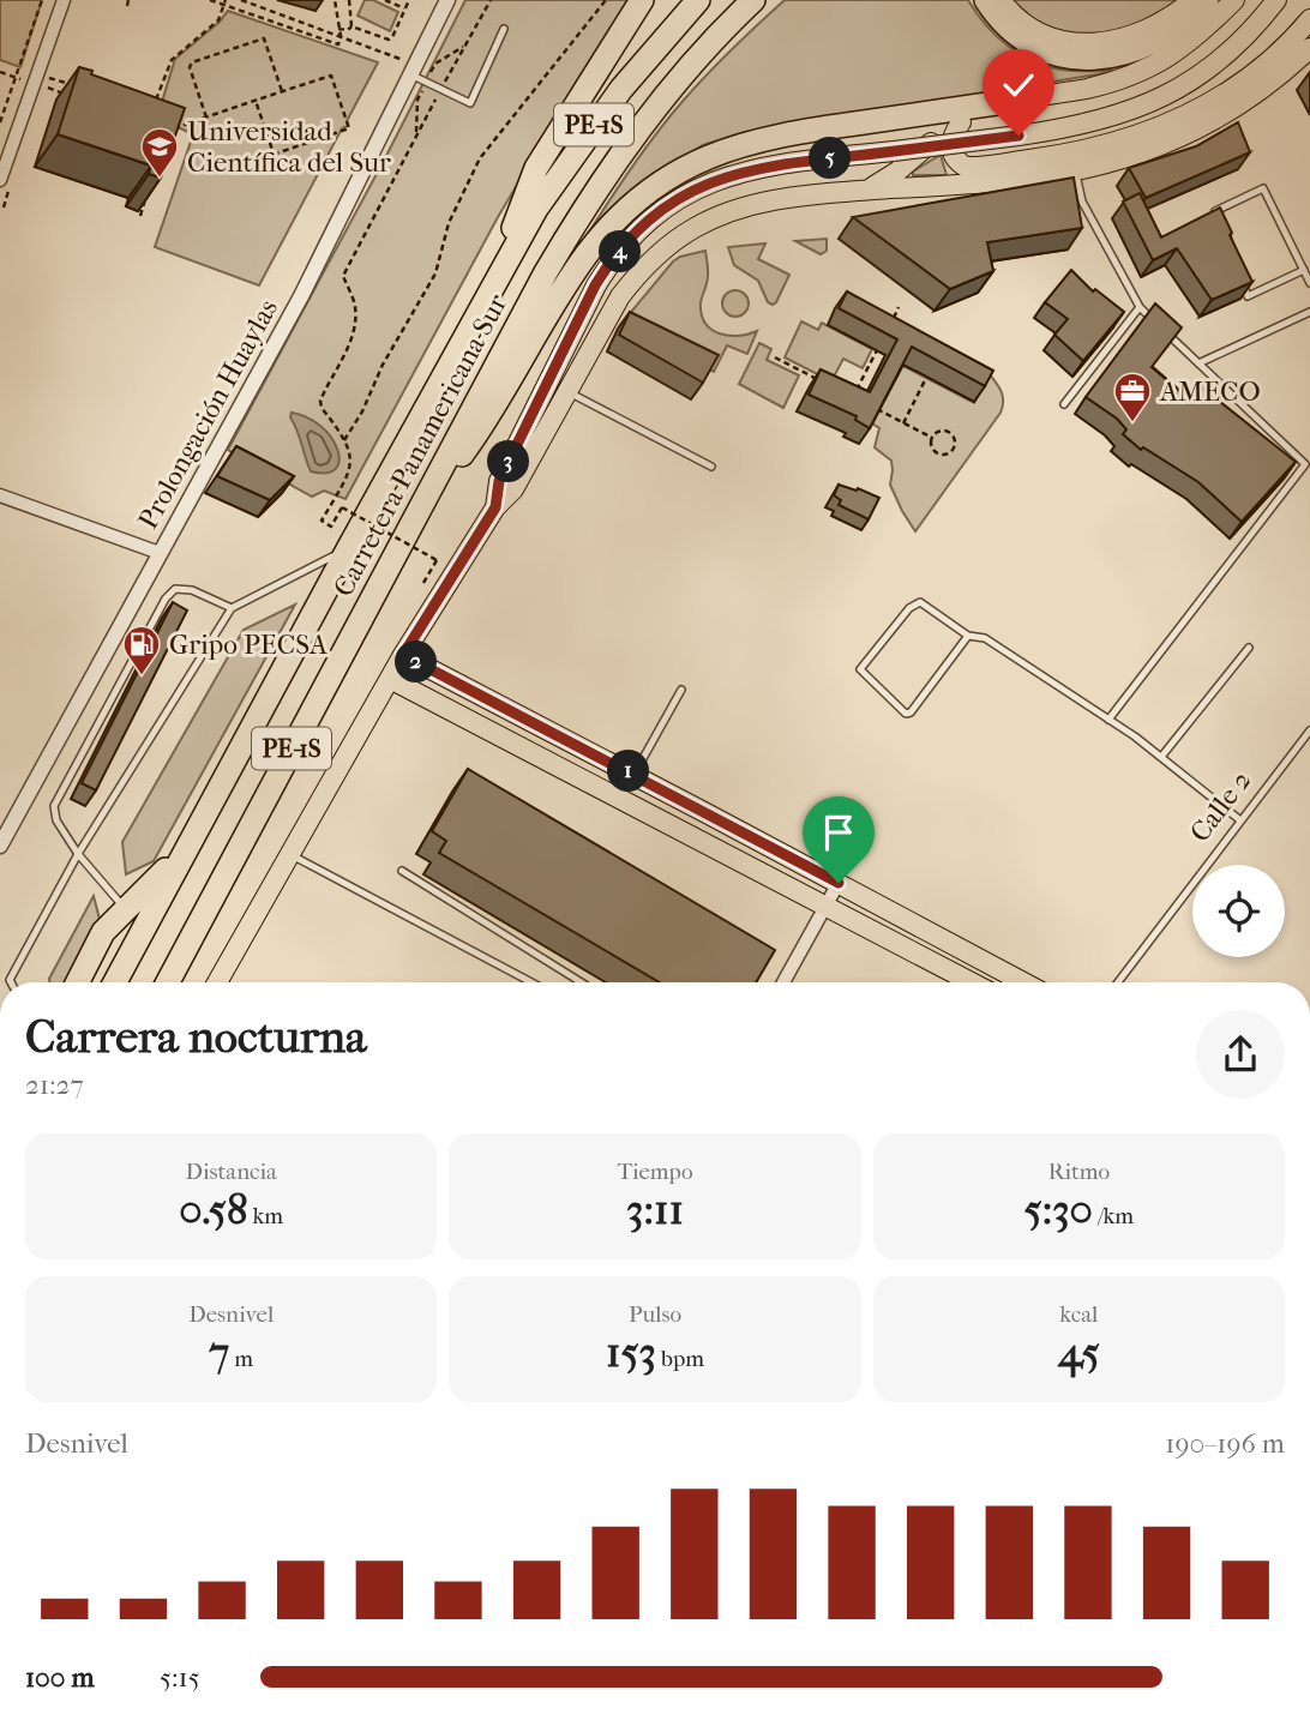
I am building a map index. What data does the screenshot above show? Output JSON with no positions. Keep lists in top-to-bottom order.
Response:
{
  "streets": {
    "highway": ["PE-1S", "Carretera Panamericana Sur"],
    "street": ["Prolongación Huaylas"],
    "lane": ["Calle 2"]
  },
  "places": {
    "school or university": ["Universidad Científica del Sur"],
    "office": ["AMECO"],
    "fuel station": ["Gripo PECSA"]
  },
  "page": {
    "pins": [
      "5",
      "4",
      "3",
      "2",
      "1"
    ],
    "heading": ["Carrera nocturna", "21:27"],
    "stats": [
      ["Distancia", "0.58 km"],
      ["Tiempo", "3:11"],
      ["Ritmo", "5:30 /km"],
      ["Desnivel", "7 m"],
      ["Pulso", "153 bpm"],
      ["kcal", "45"]
    ],
    "chart": ["Desnivel", "190–196 m"],
    "list": [
      {
        "name": "100 m",
        "note": "5:15"
      }
    ]
  }
}
